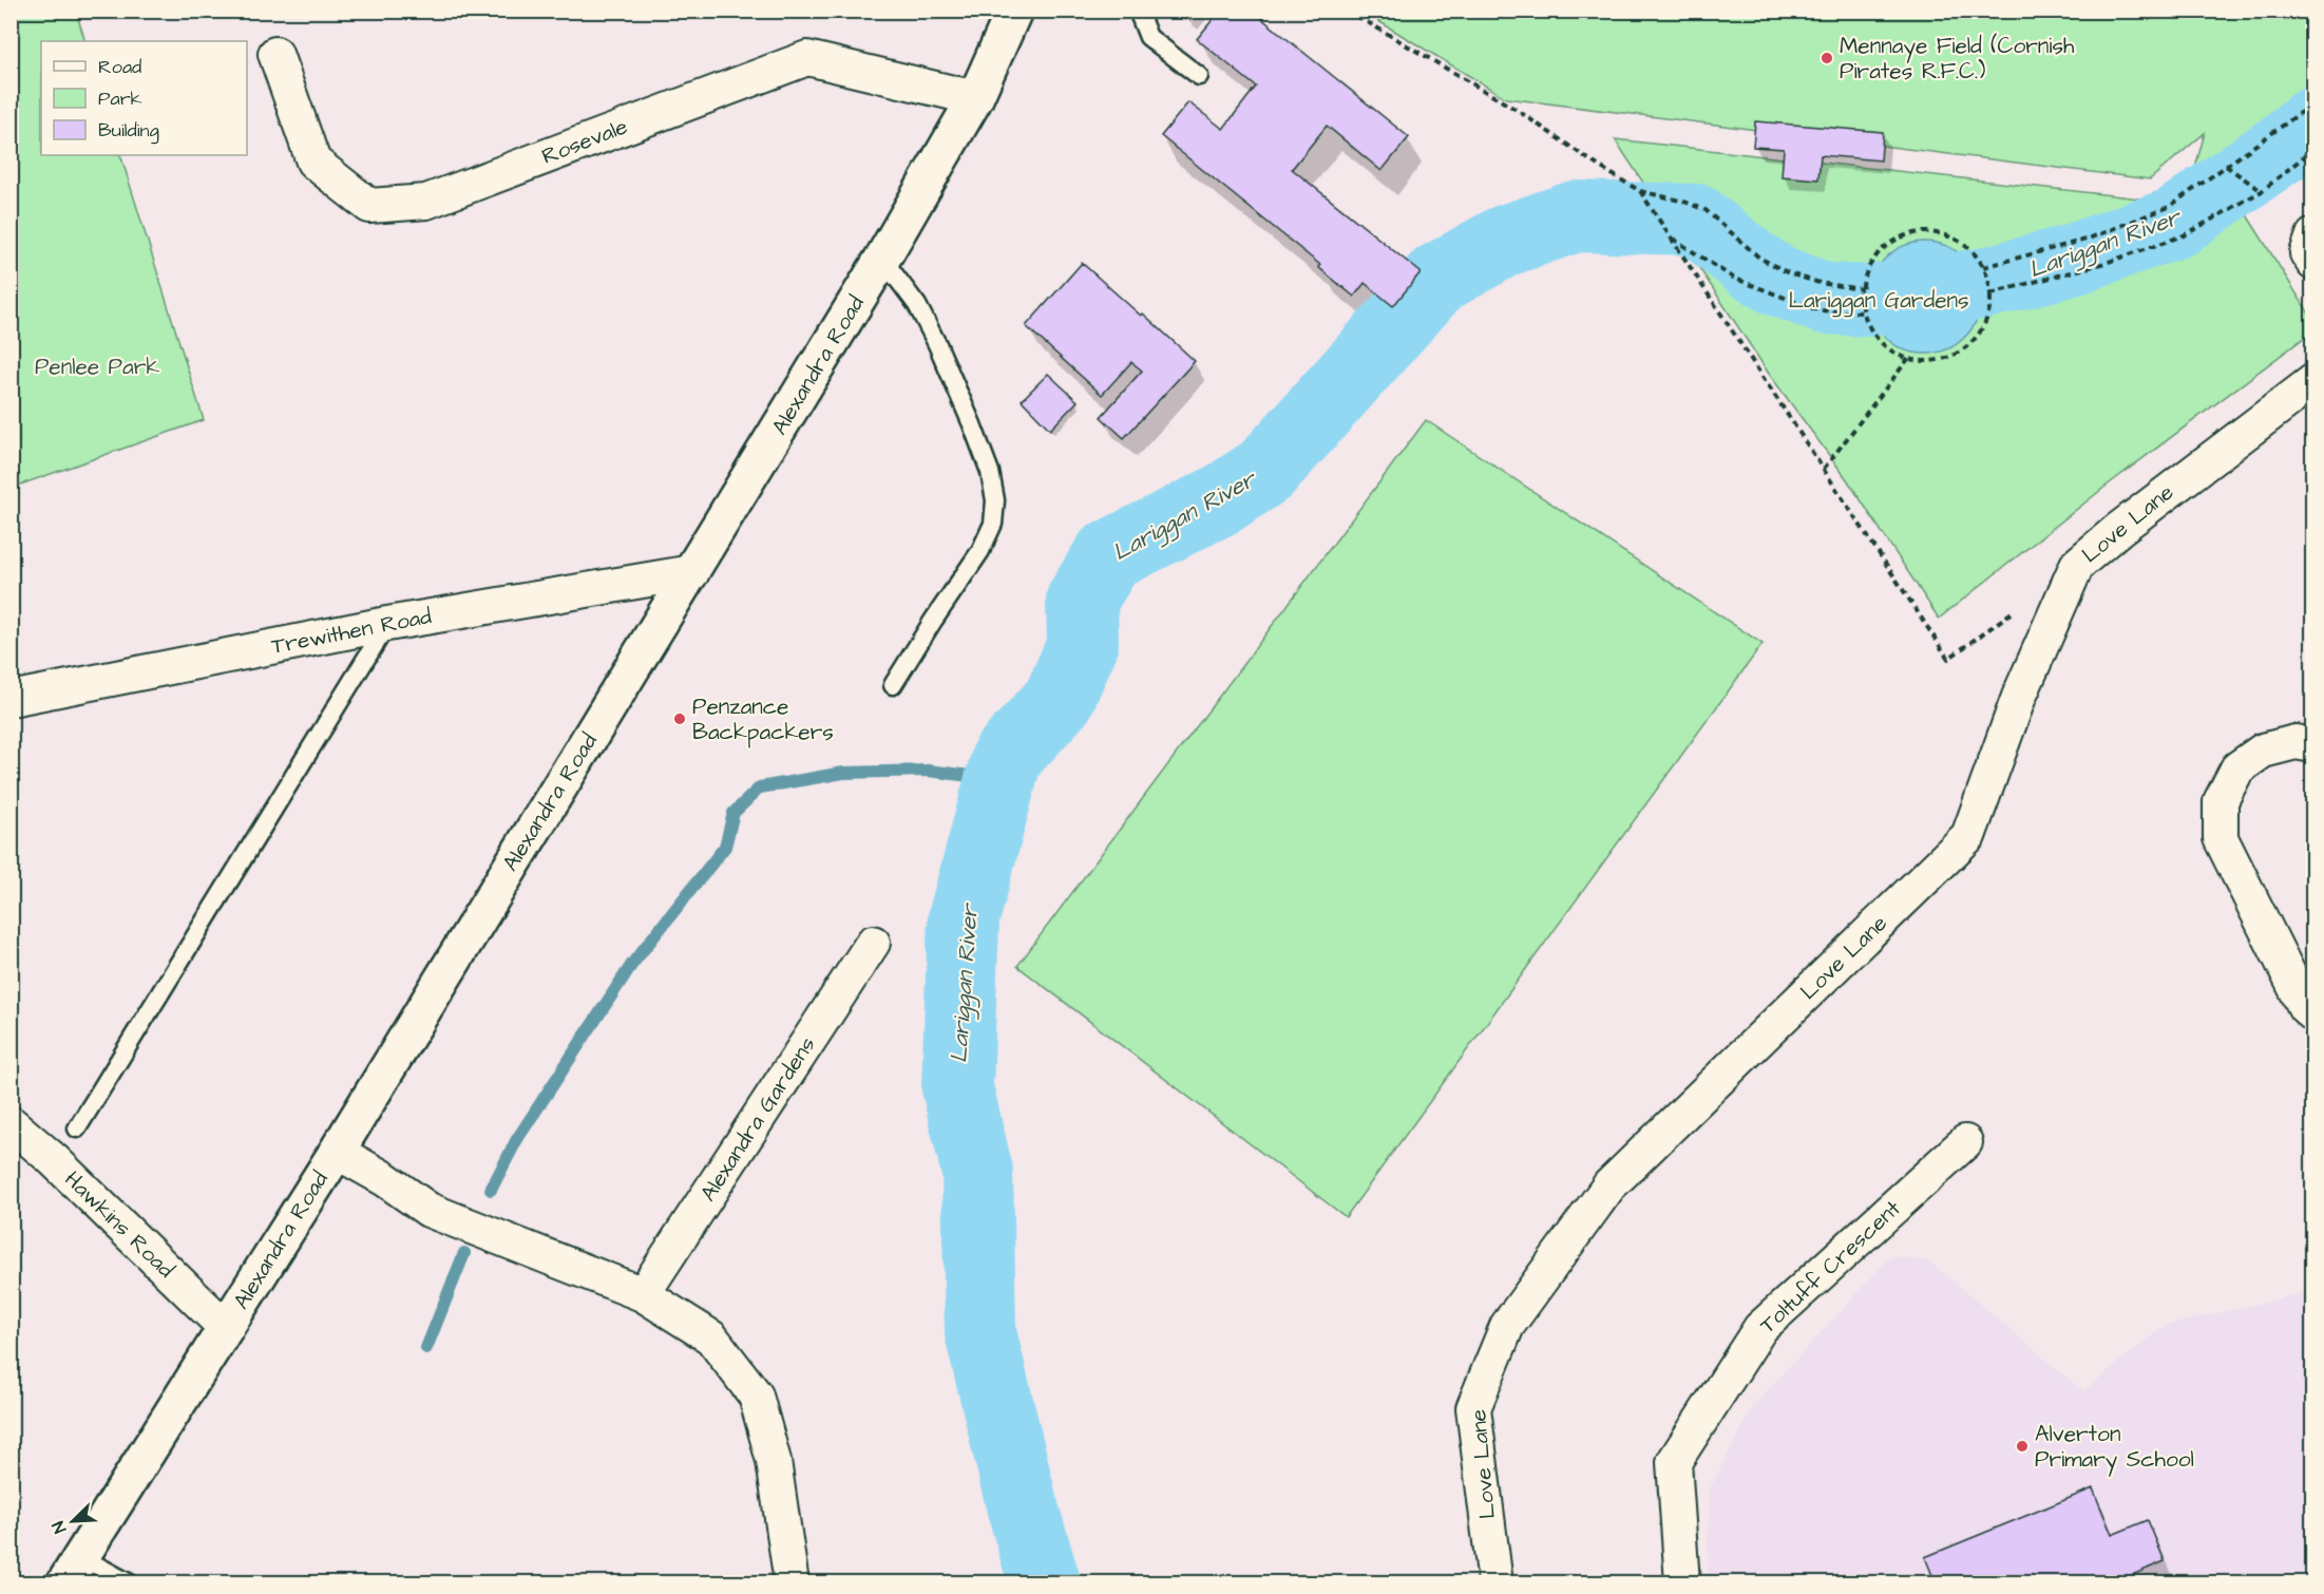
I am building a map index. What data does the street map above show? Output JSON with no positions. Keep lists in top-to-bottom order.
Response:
{
  "streets": {
    "street": [
      "Rosevale",
      "Alexandra Road",
      "Love Lane",
      "Trewithen Road",
      "Alexandra Gardens",
      "Hawkins Road",
      "Toltuff Crescent"
    ]
  },
  "crossings": [
    ["Rosevale", "Alexandra Road"],
    ["Alexandra Road", "Trewithen Road"],
    ["Alexandra Road", "Hawkins Road"]
  ],
  "water": ["Lariggan River"],
  "parks": ["Lariggan Gardens", "Penlee Park"],
  "places": ["Mennaye Field (Cornish Pirates R.F.C.)", "Penzance Backpackers", "Alverton Primary School"],
  "legend": ["Road", "Park", "Building"],
  "north": "bottom left"
}
